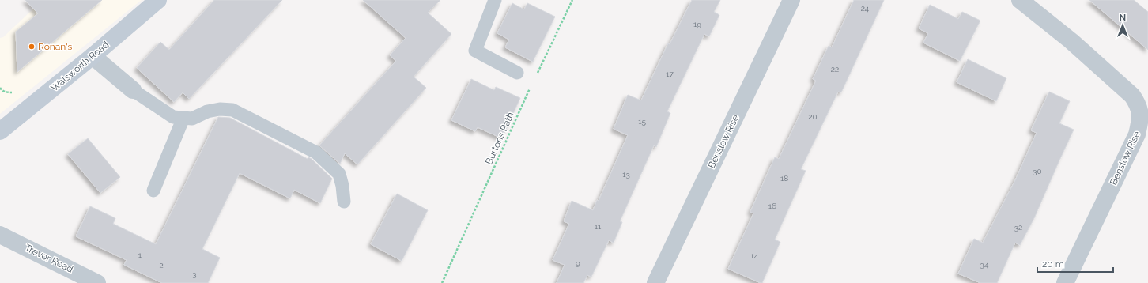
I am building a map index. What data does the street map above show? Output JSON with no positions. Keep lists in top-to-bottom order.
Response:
{
  "streets": {
    "main road": ["Walsworth Road"],
    "street": ["Benslow Rise", "Trevor Road"],
    "path": ["Burtons Path"]
  },
  "places": ["Ronan's"],
  "house_numbers": [
    "24",
    "19",
    "22",
    "17",
    "20",
    "15",
    "30",
    "13",
    "18",
    "16",
    "11",
    "32",
    "1",
    "14",
    "9",
    "34",
    "2",
    "3"
  ],
  "scale_bar": "20 m",
  "north": "top"
}
